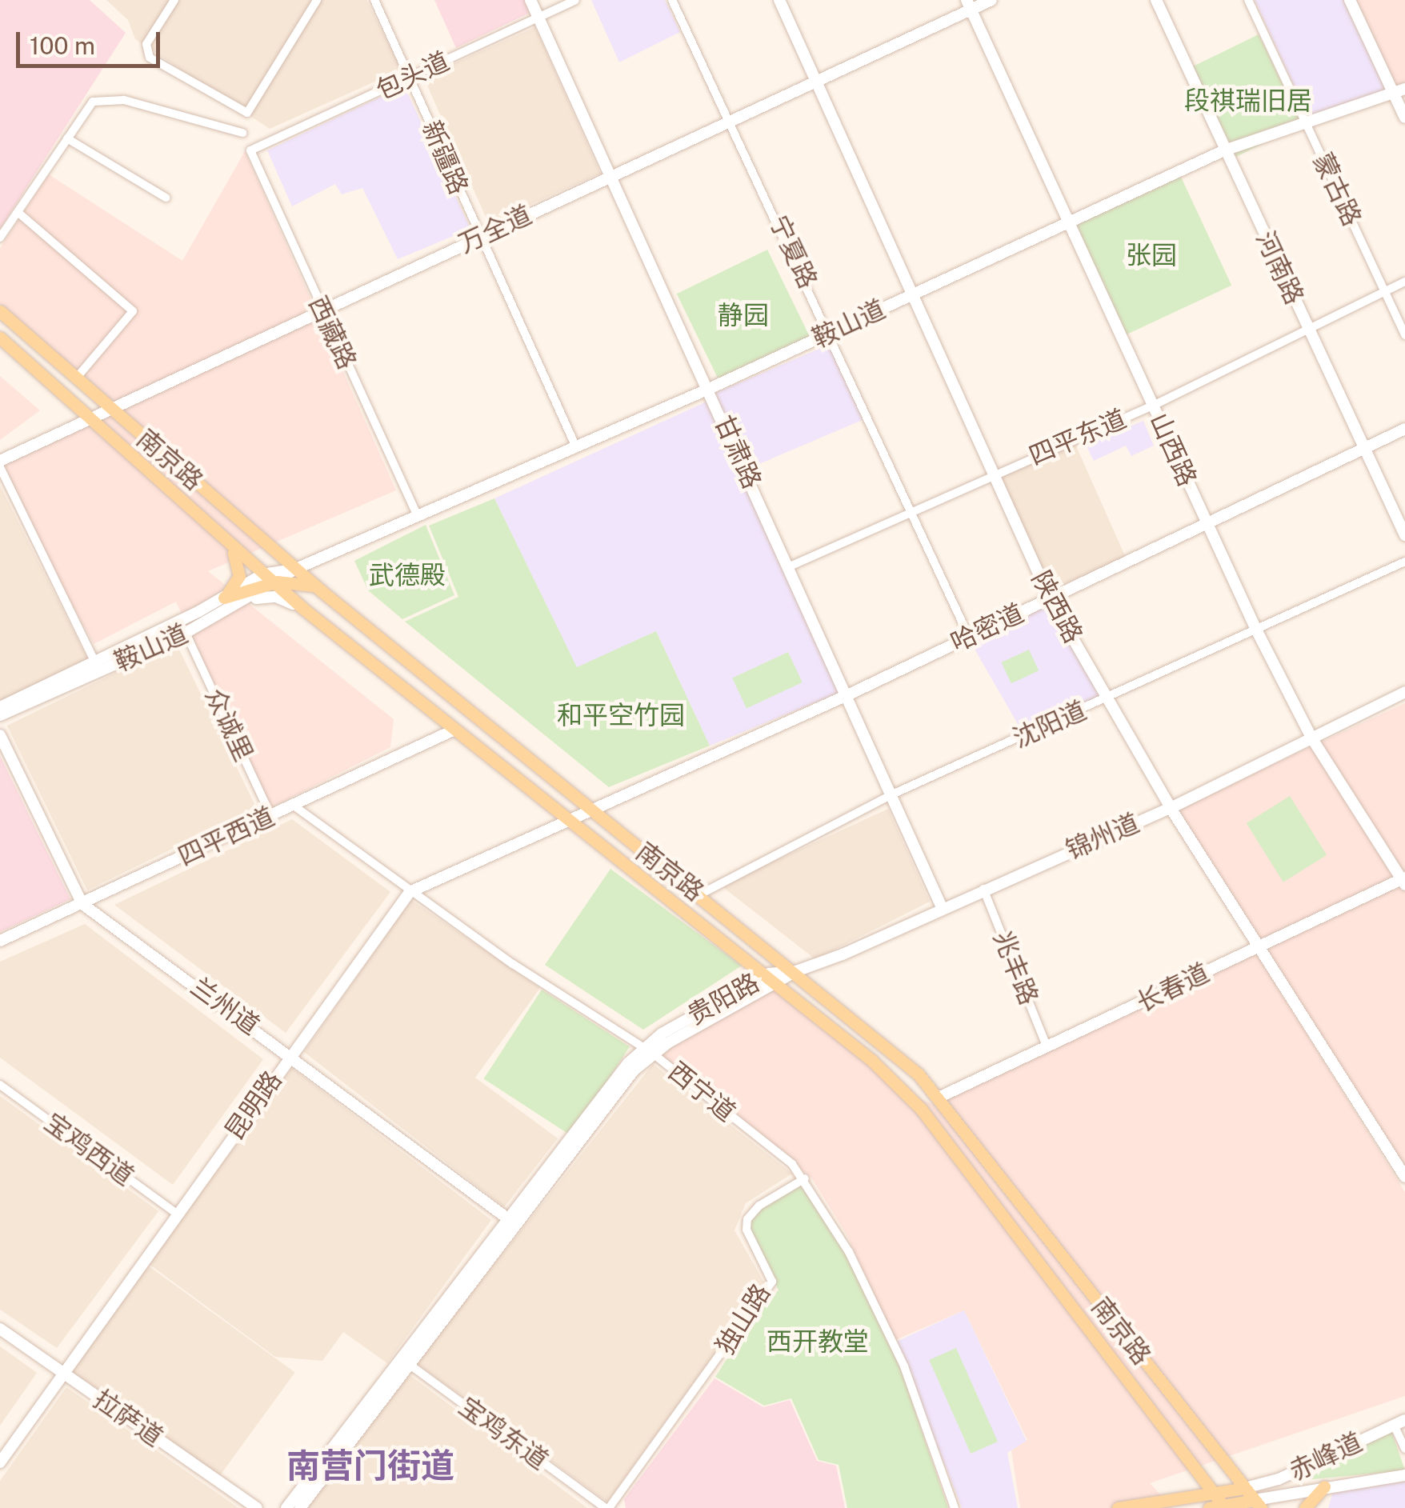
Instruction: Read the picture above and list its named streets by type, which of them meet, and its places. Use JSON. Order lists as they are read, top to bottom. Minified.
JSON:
{"streets":{"main road":["南京路"],"street":["包头道","新疆路","蒙古路","万全道","宁夏路","河南路","鞍山道","西藏路","四平东道","山西路","甘肃路","陕西路","哈密道","众诚里","沈阳道","四平西道","锦州道","兆丰路","长春道","贵阳路","兰州道","西宁道","昆明路","宝鸡西道","独山路","拉萨道","宝鸡东道","赤峰道"]},"crossings":[["包头道","新疆路"],["包头道","西藏路"],["包头道","甘肃路"],["新疆路","万全道"],["新疆路","鞍山道"],["蒙古路","鞍山道"],["蒙古路","四平东道"],["万全道","宁夏路"],["万全道","西藏路"],["万全道","山西路"],["万全道","甘肃路"],["万全道","南京路"],["万全道","陕西路"],["宁夏路","鞍山道"],["宁夏路","四平东道"],["宁夏路","哈密道"],["河南路","鞍山道"],["河南路","四平东道"],["河南路","哈密道"],["鞍山道","西藏路"],["鞍山道","山西路"],["鞍山道","甘肃路"],["鞍山道","南京路"],["鞍山道","陕西路"],["鞍山道","众诚里"],["四平东道","山西路"],["四平东道","甘肃路"],["四平东道","陕西路"],["山西路","哈密道"],["山西路","沈阳道"],["山西路","锦州道"],["山西路","长春道"],["甘肃路","哈密道"],["甘肃路","沈阳道"],["甘肃路","锦州道"],["南京路","哈密道"],["南京路","沈阳道"],["南京路","四平西道"],["南京路","锦州道"],["南京路","长春道"],["南京路","贵阳路"],["南京路","昆明路"],["南京路","赤峰道"],["陕西路","哈密道"],["陕西路","沈阳道"],["陕西路","锦州道"],["陕西路","长春道"],["哈密道","昆明路"],["众诚里","四平西道"],["四平西道","兰州道"],["四平西道","西宁道"],["锦州道","兆丰路"],["锦州道","贵阳路"],["兆丰路","长春道"],["贵阳路","兰州道"],["贵阳路","西宁道"],["贵阳路","宝鸡东道"],["兰州道","昆明路"],["西宁道","昆明路"],["西宁道","独山路"],["昆明路","宝鸡西道"],["昆明路","拉萨道"],["独山路","宝鸡东道"]],"districts":["南营门街道"],"parks":["段祺瑞旧居","张园","静园","武德殿","和平空竹园","西开教堂"],"scale_bar":"100 m"}
